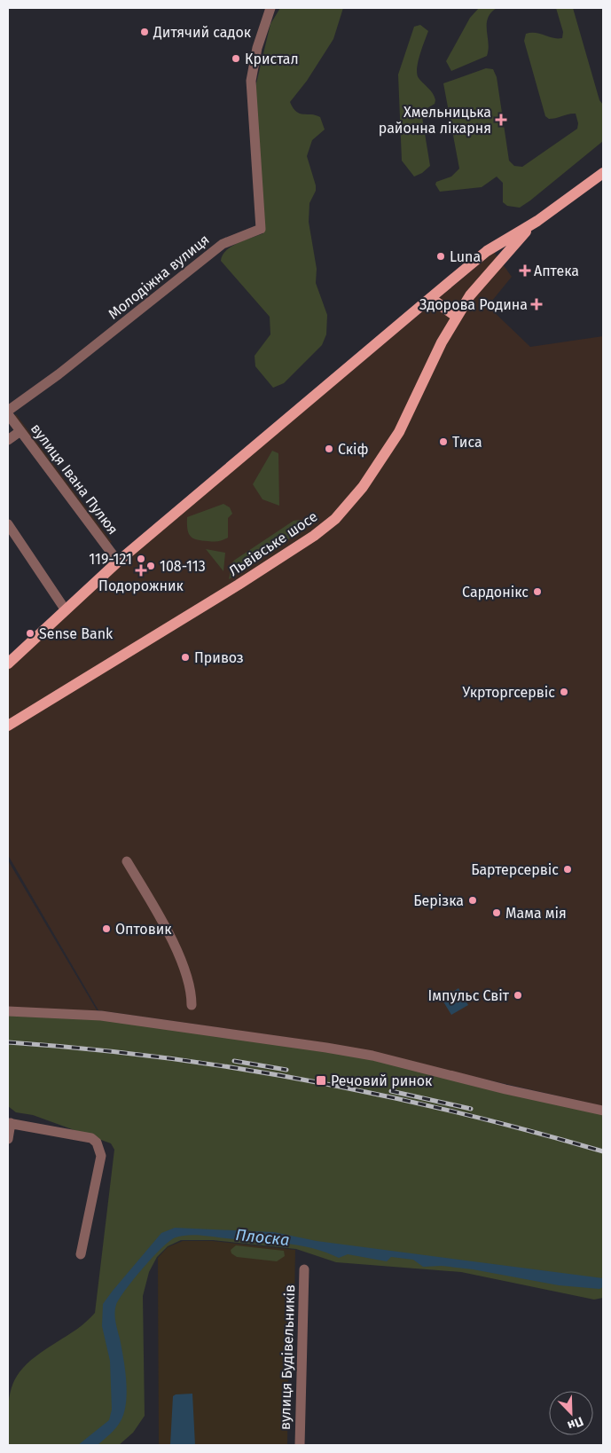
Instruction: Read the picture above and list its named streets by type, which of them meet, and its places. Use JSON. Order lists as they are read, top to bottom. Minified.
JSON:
{"streets":{"main road":["Львівське шосе"],"street":["Молодіжна вулиця","вулиця Івана Пулюя","вулиця Будівельників"]},"crossings":[["Молодіжна вулиця","вулиця Івана Пулюя"],["вулиця Івана Пулюя","Львівське шосе"]],"water":["Плоска"],"places":{"other":["Дитячий садок","Кристал","Luna","Тиса","Скіф","119-121","108-113","Сардонікс","Sense Bank","Привоз","Укрторгсервіс","Бартерсервіс","Берізка","Мама мія","Оптовик","Імпульс Світ"],"health":["Хмельницька районна лікарня","Аптека","Здорова Родина","Подорожник"],"transit":["Речовий ринок"]},"north":"bottom right"}
